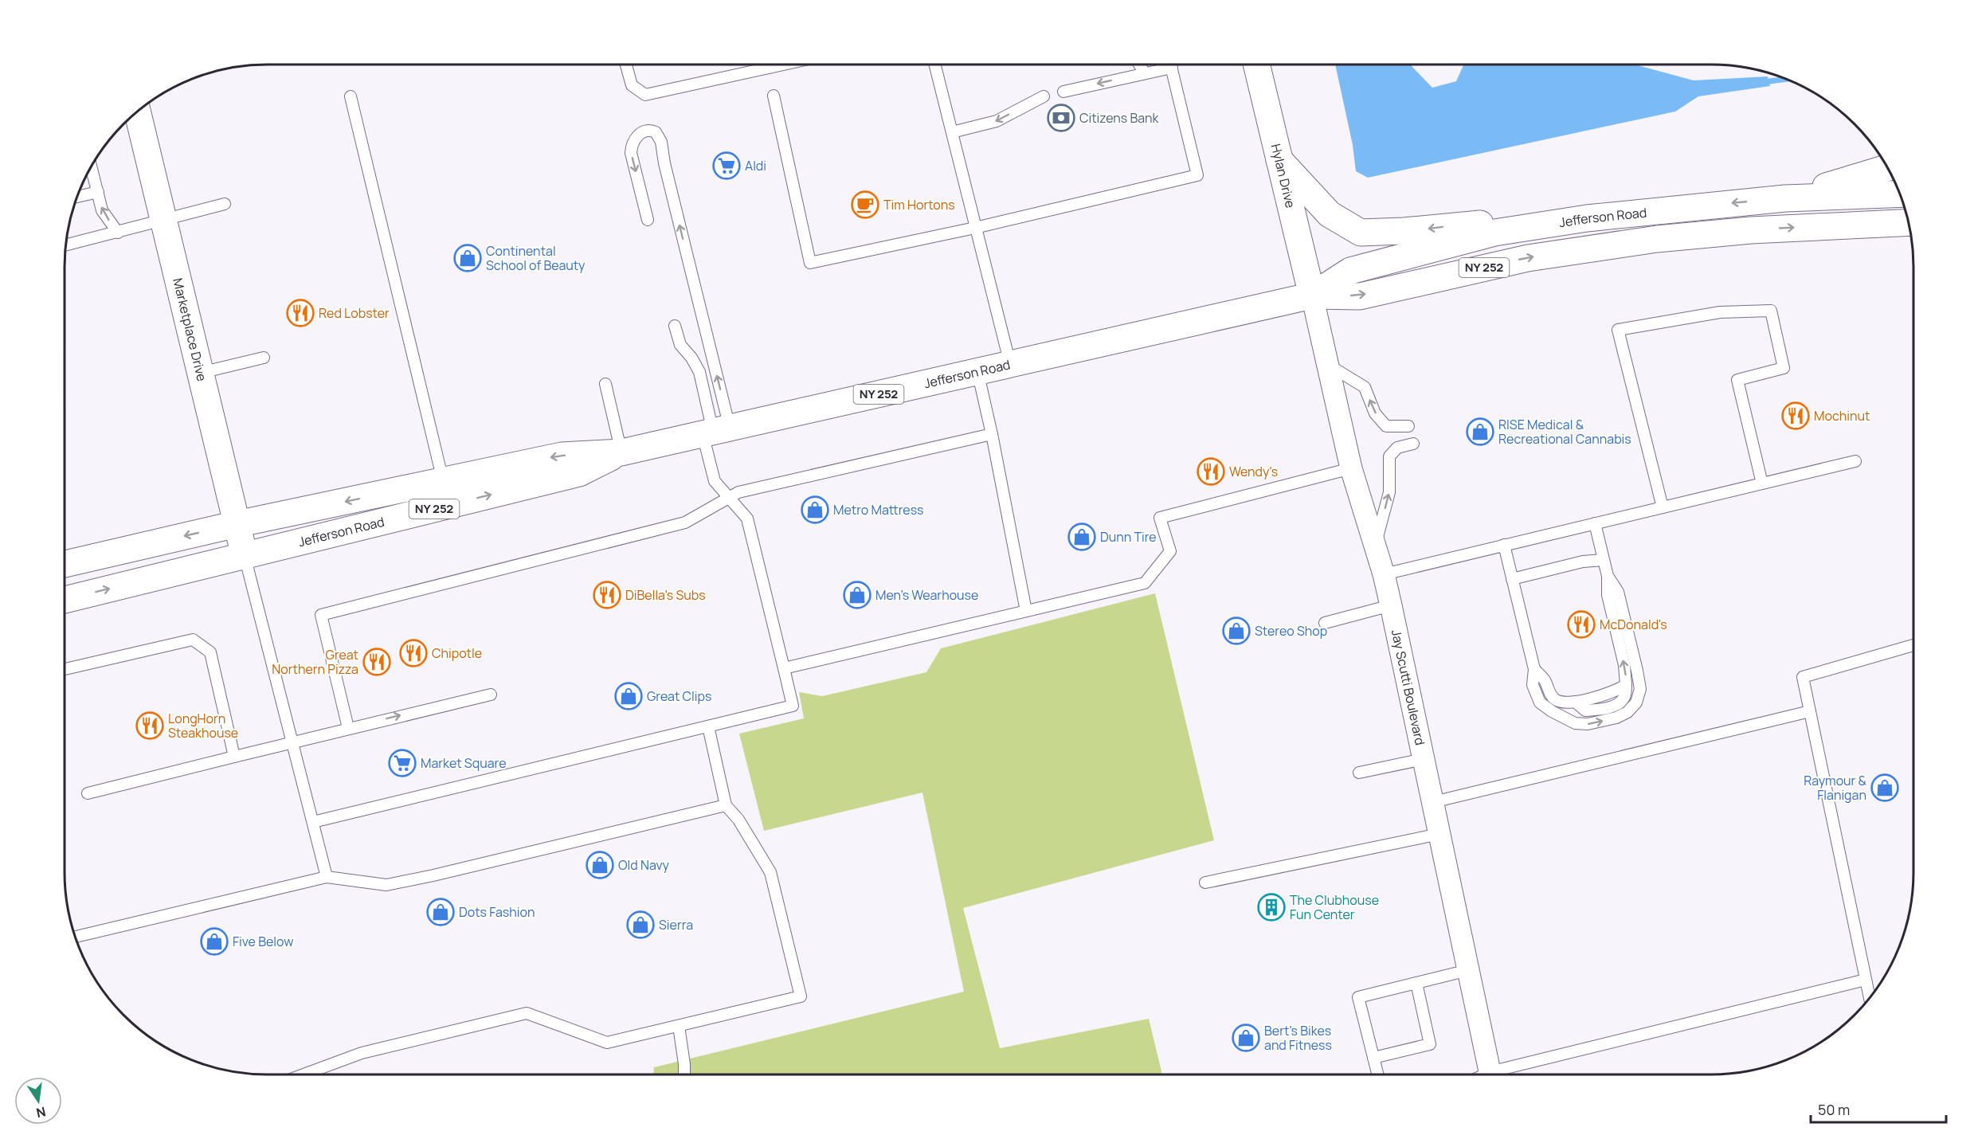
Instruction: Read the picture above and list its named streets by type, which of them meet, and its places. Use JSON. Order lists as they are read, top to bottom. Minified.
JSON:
{"streets":{"main road":["Hylan Drive","Jefferson Road","NY 252","Marketplace Drive"],"street":["Jay Scutti Boulevard"]},"crossings":[["Hylan Drive","Jefferson Road"],["Hylan Drive","Jay Scutti Boulevard"],["Jefferson Road","Marketplace Drive"],["Jefferson Road","Jay Scutti Boulevard"]],"places":{"bank":["Citizens Bank"],"supermarket":["Aldi","Market Square"],"cafe":["Tim Hortons"],"shop":["Continental School of Beauty","RISE Medical & Recreational Cannabis","Metro Mattress","Dunn Tire","Men's Wearhouse","Stereo Shop","Great Clips","Raymour & Flanigan","Old Navy","Dots Fashion","Sierra","Five Below","Bert's Bikes and Fitness"],"restaurant":["Red Lobster","Mochinut","Wendy's","DiBella's Subs","McDonald's","Chipotle","Great Northern Pizza","LongHorn Steakhouse"],"building":["The Clubhouse Fun Center"]},"scale_bar":"50 m","north":"bottom"}
